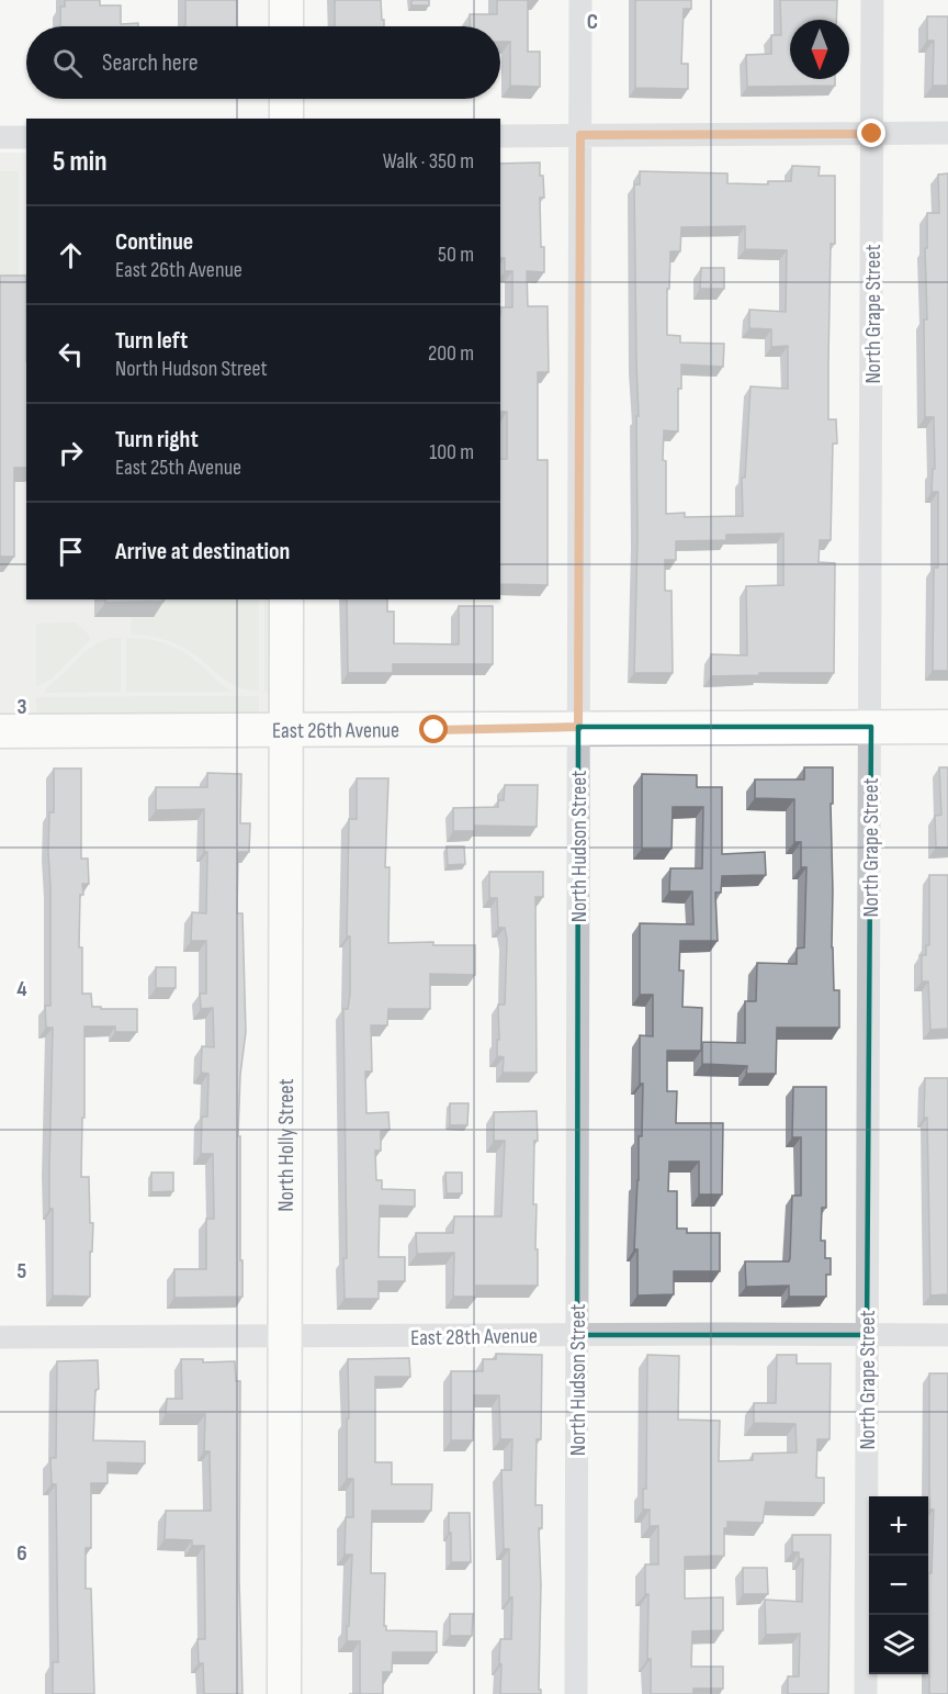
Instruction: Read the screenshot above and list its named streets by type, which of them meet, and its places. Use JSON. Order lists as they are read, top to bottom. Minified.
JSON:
{"streets":{"street":["North Grape Street","East 26th Avenue","North Hudson Street","North Holly Street","East 28th Avenue"]},"crossings":[["North Grape Street","East 26th Avenue"],["North Grape Street","East 28th Avenue"],["East 26th Avenue","North Hudson Street"],["East 26th Avenue","North Holly Street"],["North Hudson Street","East 28th Avenue"],["North Holly Street","East 28th Avenue"]],"north":"bottom","page":{"search":"Search here","heading":["5 min","Walk · 350 m"],"list":[["Continue","East 26th Avenue","50 m"],["Turn left","North Hudson Street","200 m"],["Turn right","East 25th Avenue","100 m"],"Arrive at destination"],"map_buttons":["+","−"]},"grid":{"columns":["C"],"rows":["3","4","5","6"]}}
